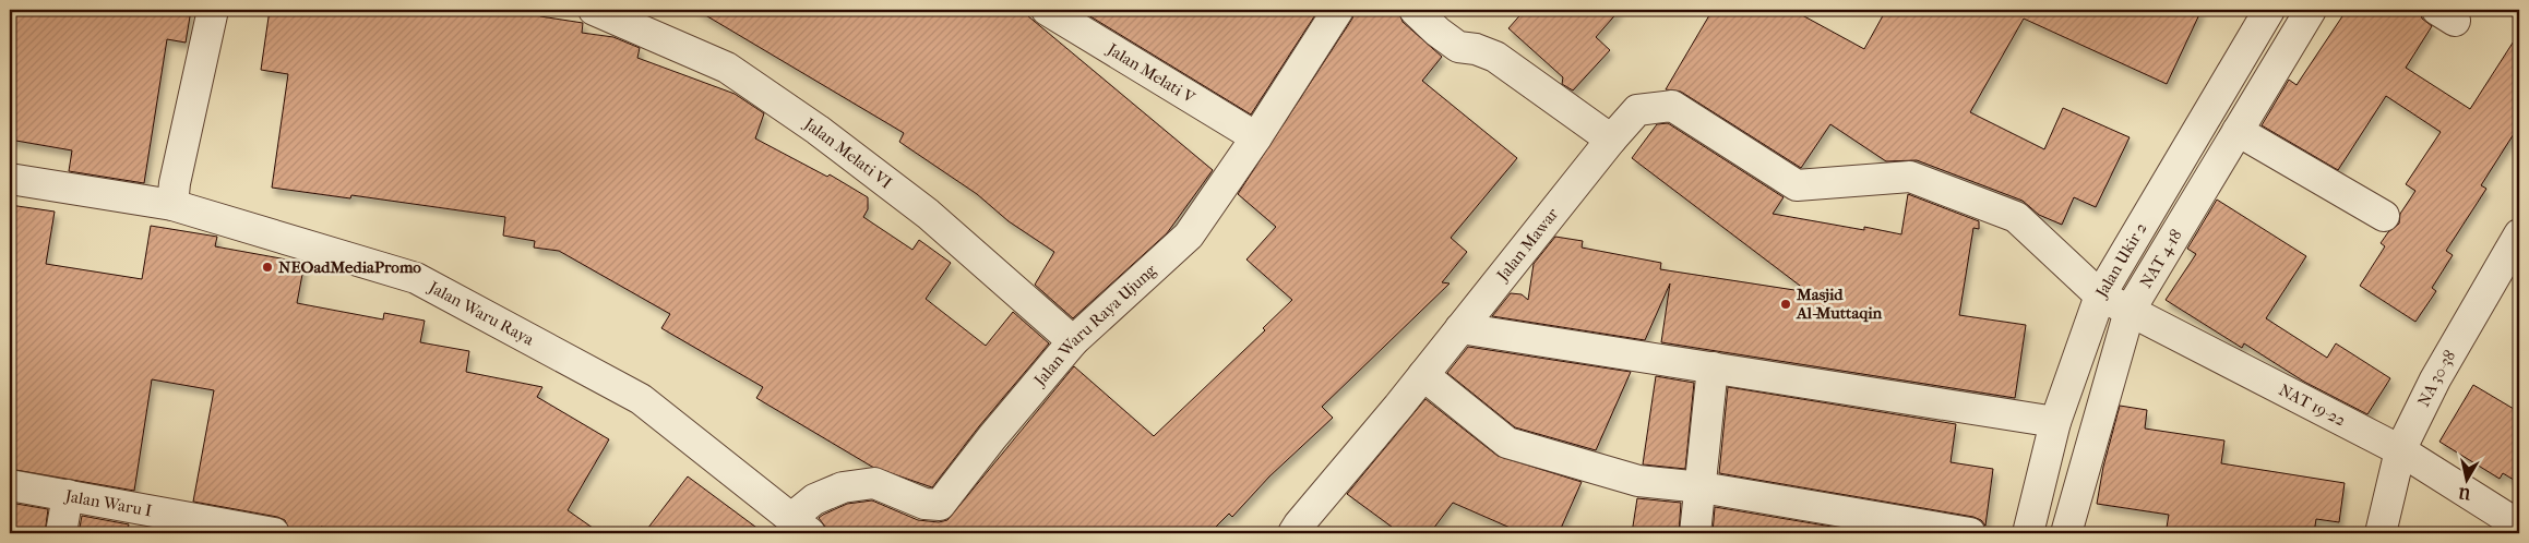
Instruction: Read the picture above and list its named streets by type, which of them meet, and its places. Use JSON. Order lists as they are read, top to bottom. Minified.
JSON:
{"streets":{"street":["Jalan Melati V","Jalan Melati VI","Jalan Mawar","Jalan Ukir 2","NAT 4-18","Jalan Waru Raya","Jalan Waru Raya Ujung","NA 30-38","NAT 19-22","Jalan Waru I"]},"crossings":[["Jalan Melati V","Jalan Waru Raya Ujung"],["Jalan Melati VI","Jalan Waru Raya Ujung"],["Jalan Mawar","Jalan Ukir 2"],["Jalan Mawar","NAT 19-22"],["Jalan Ukir 2","NAT 19-22"],["NAT 4-18","NAT 19-22"],["Jalan Waru Raya","Jalan Waru Raya Ujung"],["NA 30-38","NAT 19-22"]],"places":["NEOadMediaPromo","Masjid Al-Muttaqin"],"north":"bottom"}
